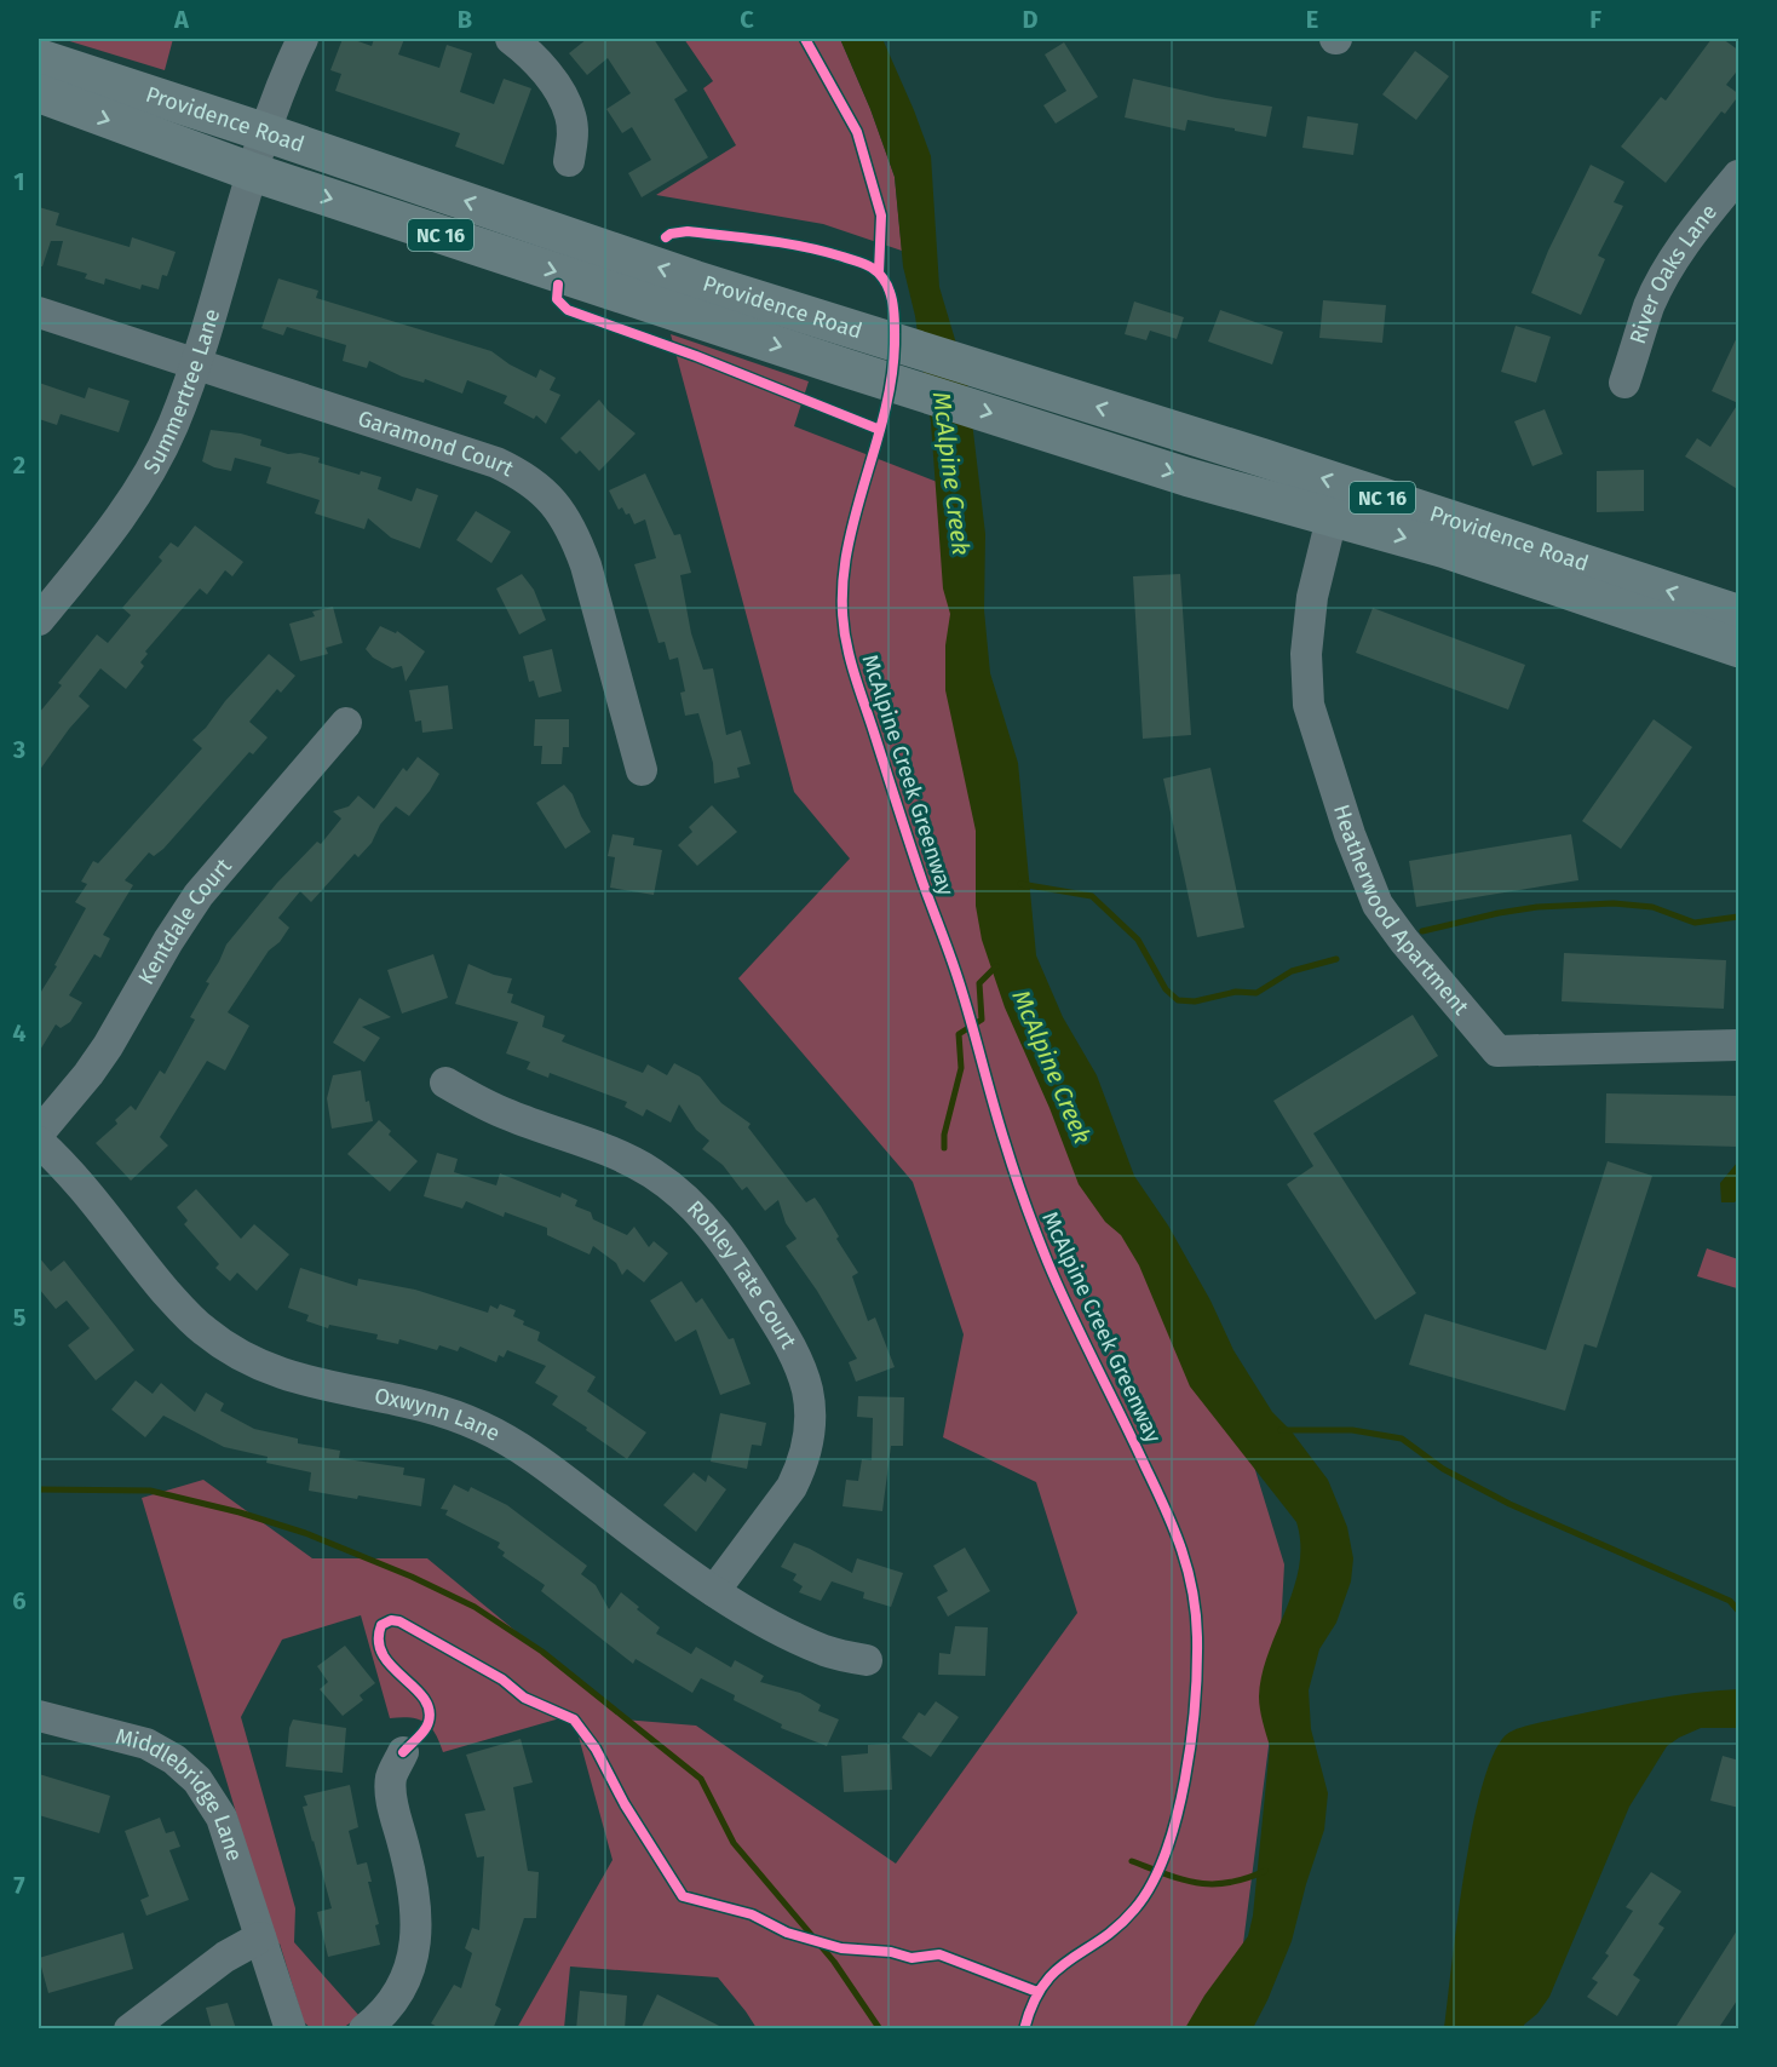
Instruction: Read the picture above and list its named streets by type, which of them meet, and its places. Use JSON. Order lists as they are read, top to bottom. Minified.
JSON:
{"streets":{"main road":["Providence Road","NC 16"],"street":["River Oaks Lane","Summertree Lane","Garamond Court","Heatherwood Apartment","Kentdale Court","Robley Tate Court","Oxwynn Lane","Middlebridge Lane"],"cycle path":["McAlpine Creek Greenway"]},"crossings":[["Providence Road","Summertree Lane"],["Providence Road","Heatherwood Apartment"],["Summertree Lane","Garamond Court"],["Robley Tate Court","Oxwynn Lane"]],"water":["McAlpine Creek"],"grid":{"columns":["A","B","C","D","E","F"],"rows":["1","2","3","4","5","6","7"]}}
